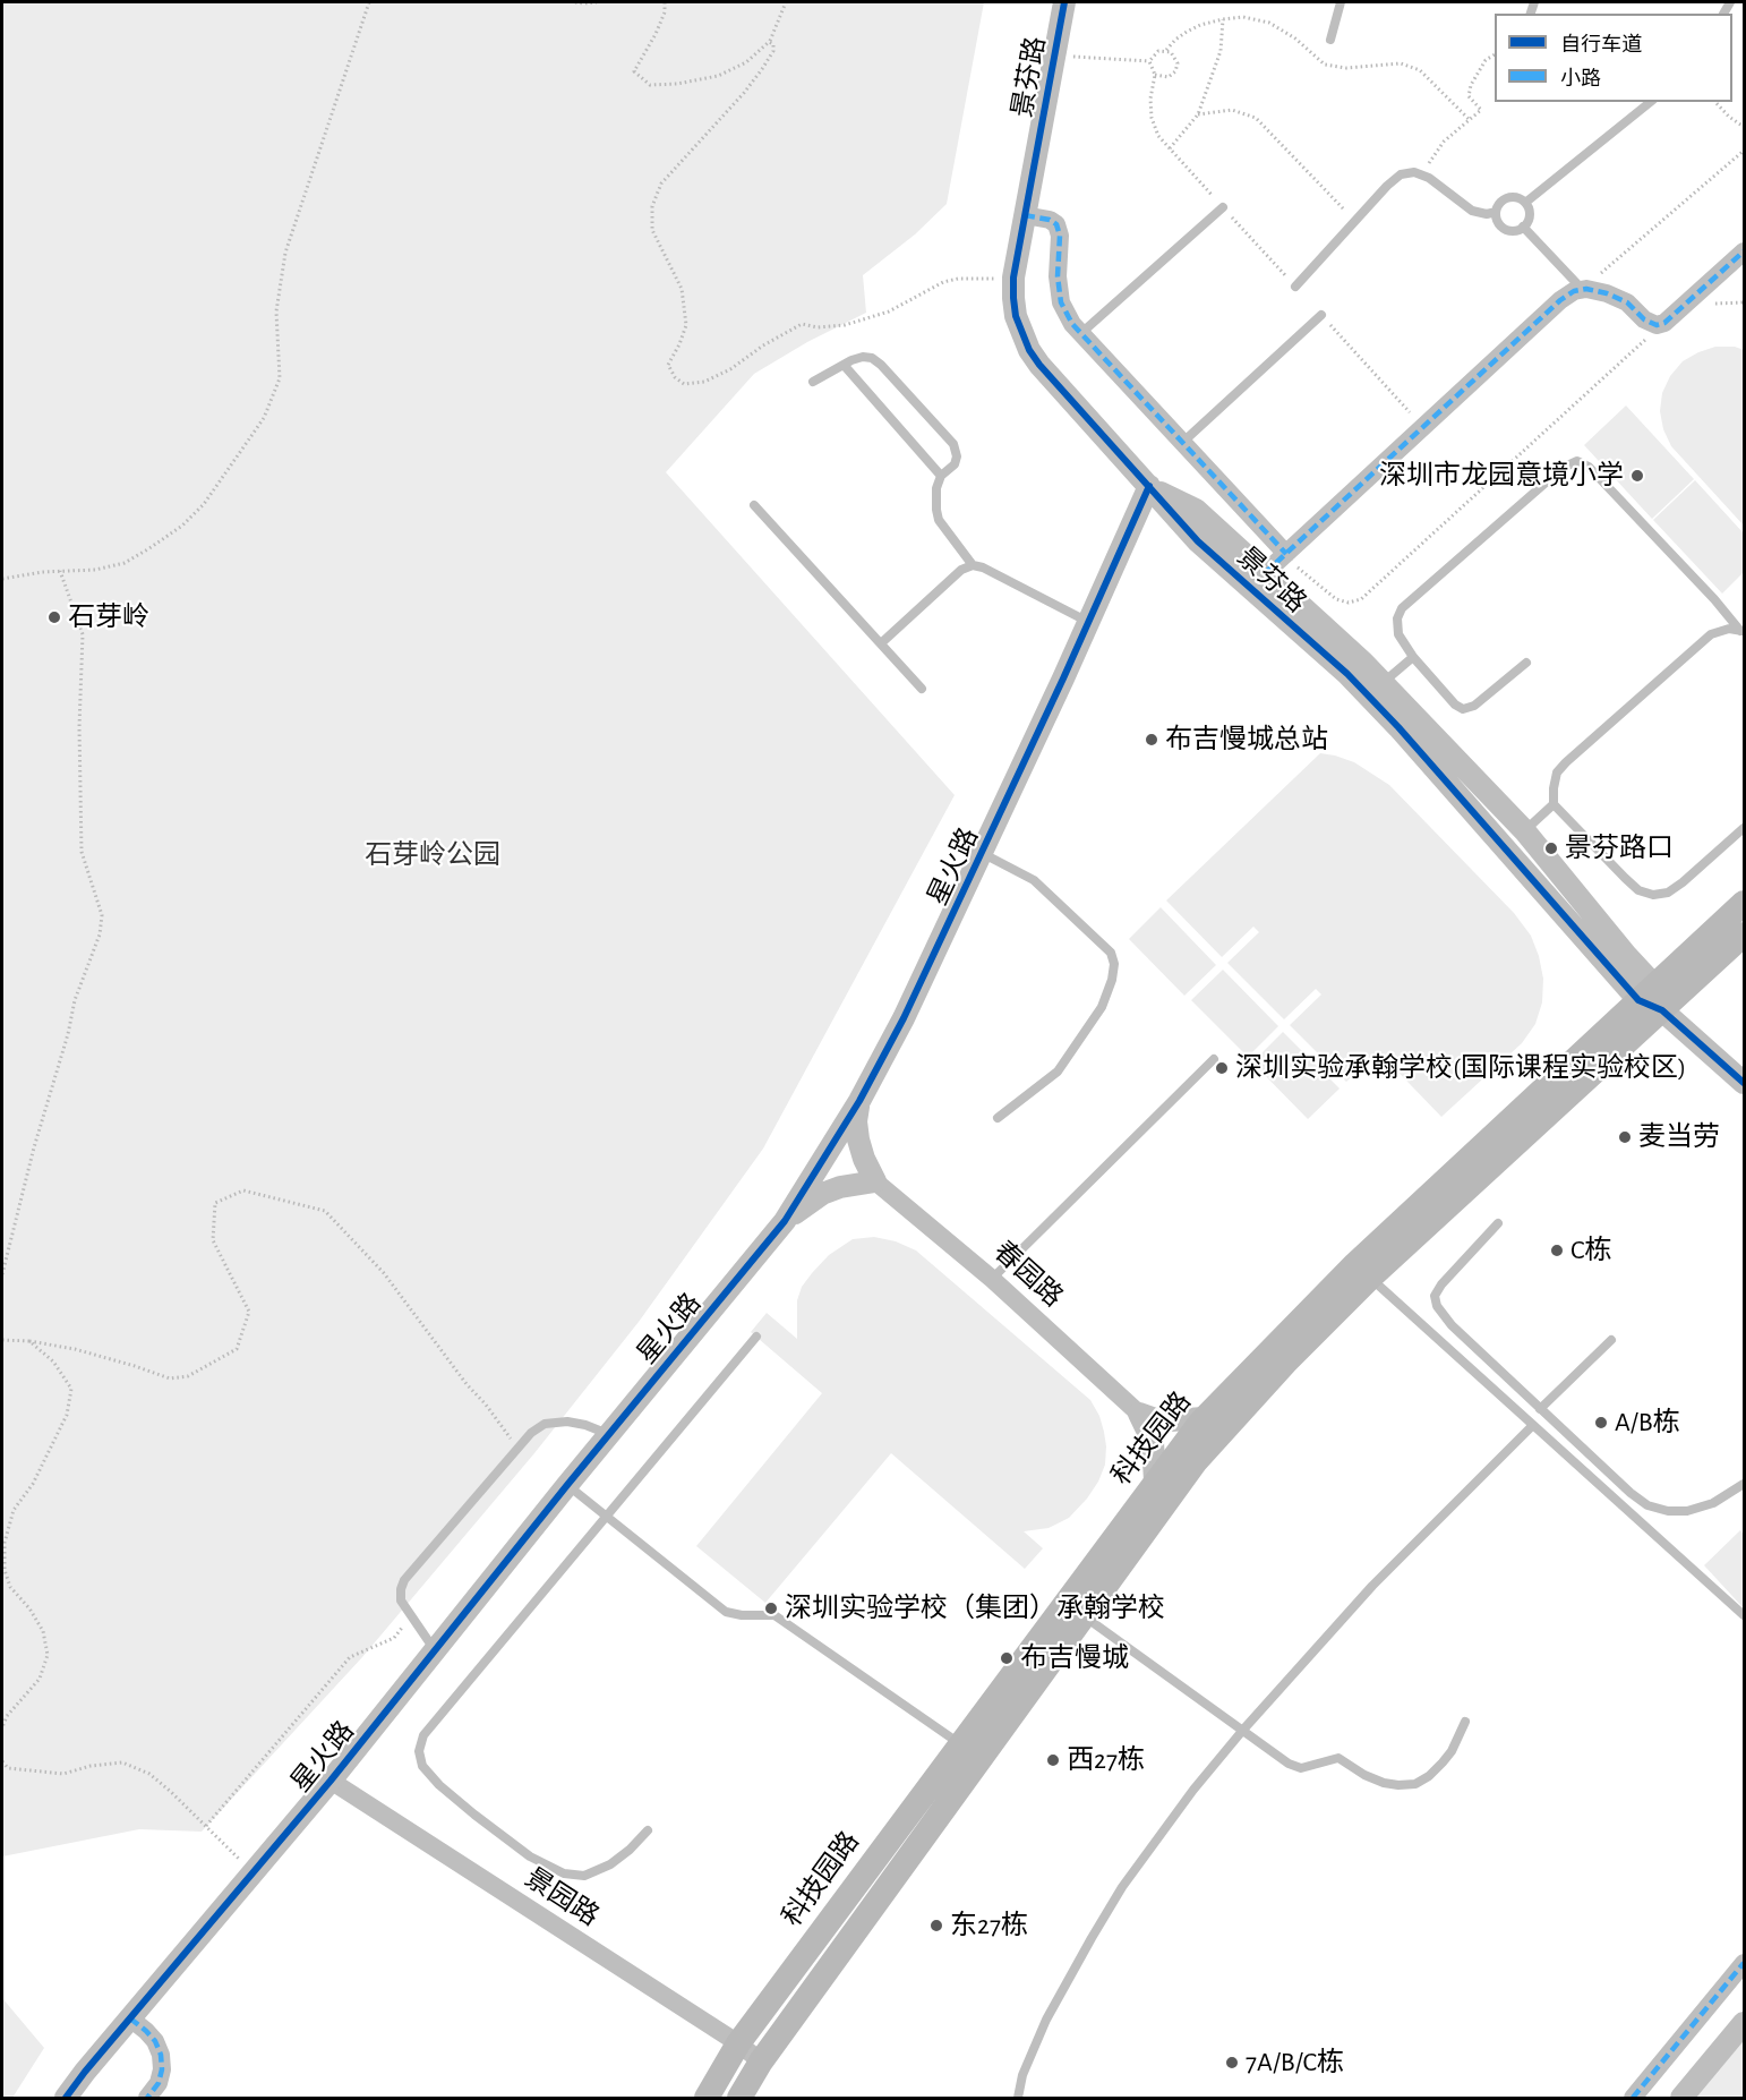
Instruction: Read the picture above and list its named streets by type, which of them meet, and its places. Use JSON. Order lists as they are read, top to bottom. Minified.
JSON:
{"streets":{"main road":["科技园路"],"street":["景芬路","星火路","春园路","景园路"]},"crossings":[["景芬路","星火路"],["景芬路","科技园路"],["星火路","春园路"],["星火路","景园路"],["春园路","科技园路"],["科技园路","景园路"]],"parks":["石芽岭公园"],"places":["深圳市龙园意境小学","石芽岭","布吉慢城总站","景芬路口","深圳实验承翰学校(国际课程实验校区)","麦当劳","C栋","A/B栋","深圳实验学校（集团）承翰学校","布吉慢城","西27栋","东27栋","7A/B/C栋"],"legend":["自行车道","小路"]}
